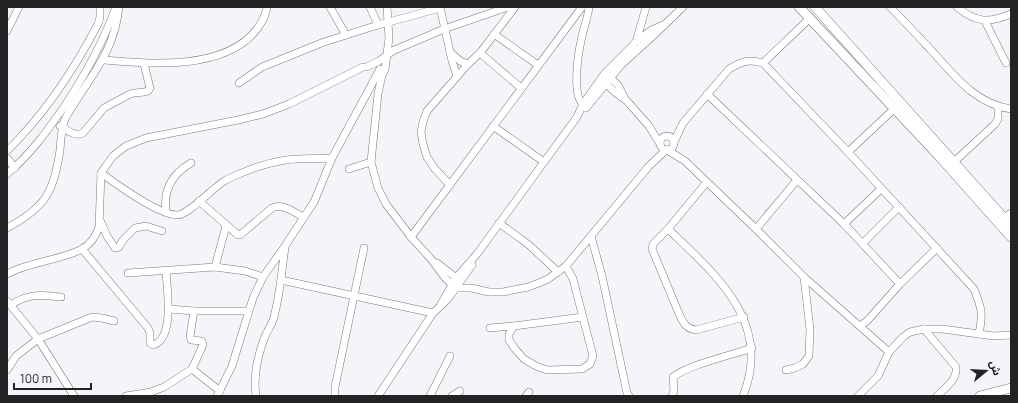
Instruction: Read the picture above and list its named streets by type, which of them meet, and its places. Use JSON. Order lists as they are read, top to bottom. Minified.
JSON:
{"scale_bar":"100 m","north":"right"}
